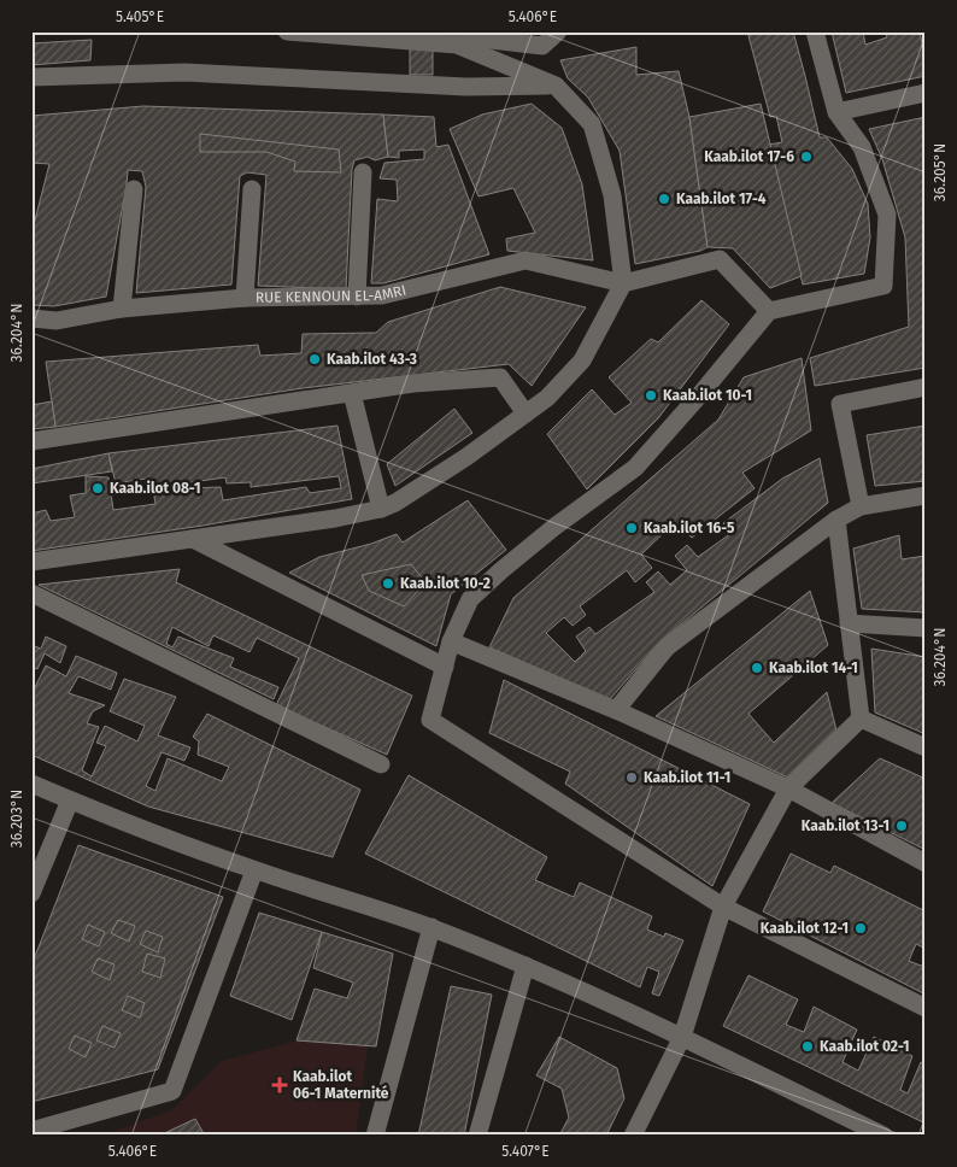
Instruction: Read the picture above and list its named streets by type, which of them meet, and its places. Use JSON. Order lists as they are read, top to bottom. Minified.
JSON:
{"streets":{"street":["RUE KENNOUN EL-AMRI"]},"places":{"other":["Kaab.ilot 17-6","Kaab.ilot 17-4","Kaab.ilot 43-3","Kaab.ilot 10-1","Kaab.ilot 08-1","Kaab.ilot 16-5","Kaab.ilot 10-2","Kaab.ilot 14-1","Kaab.ilot 11-1","Kaab.ilot 13-1","Kaab.ilot 12-1","Kaab.ilot 02-1"],"health":["Kaab.ilot 06-1 Maternité"]},"coordinates":["5.405°E","5.406°E","36.205°N","36.204°N","36.203°N","5.407°E"]}
